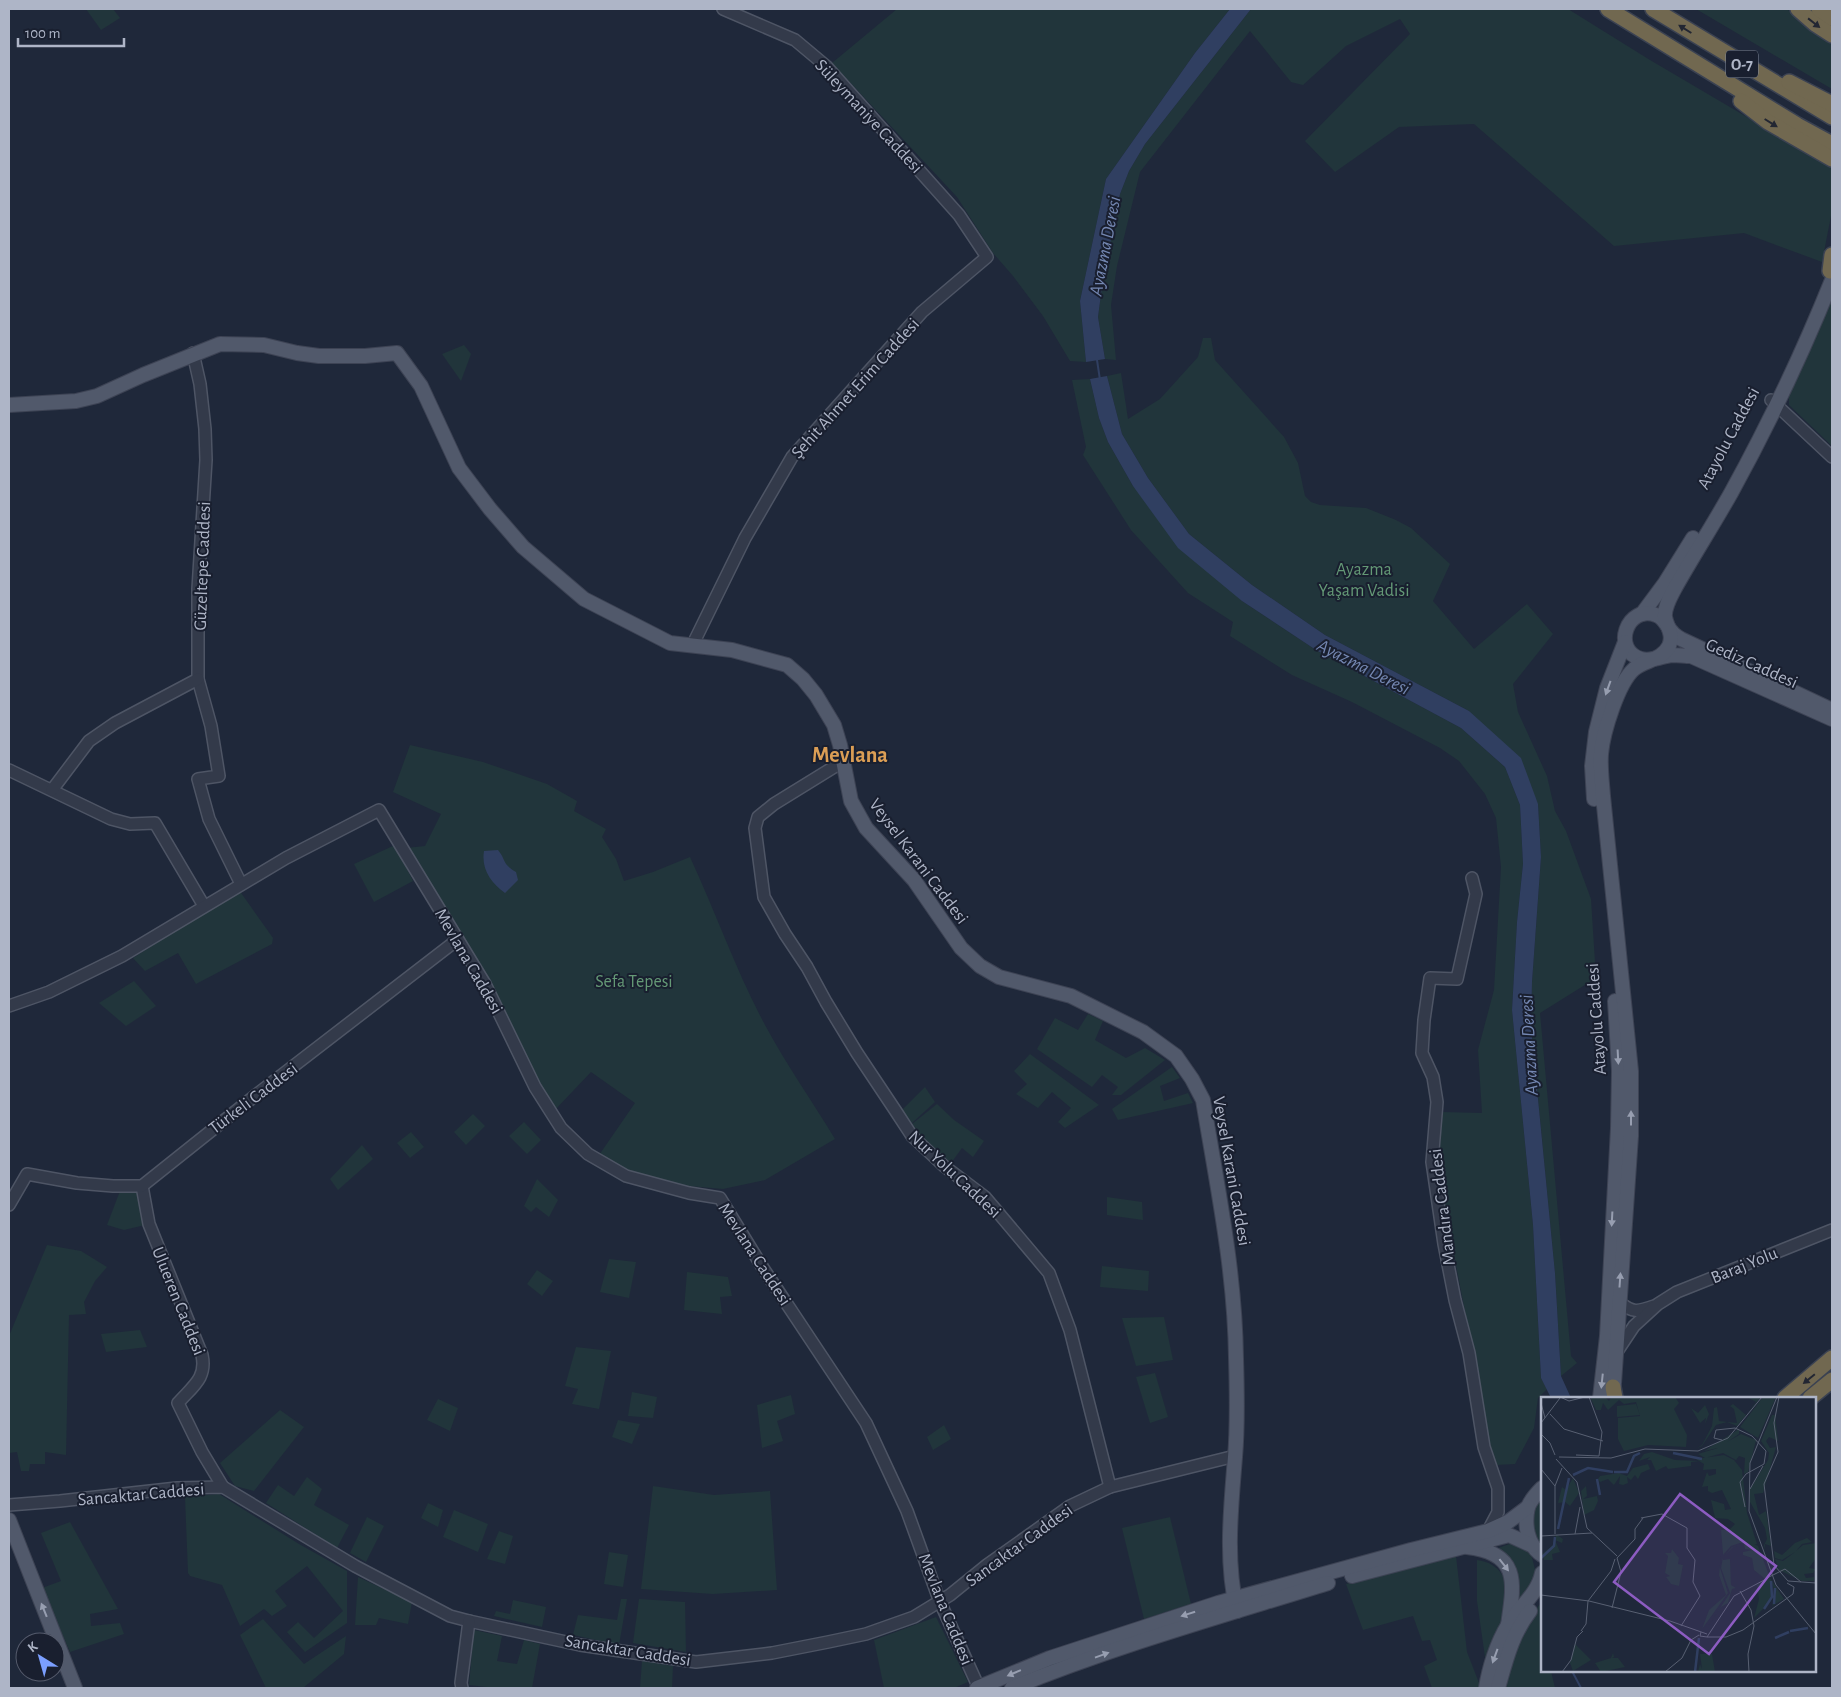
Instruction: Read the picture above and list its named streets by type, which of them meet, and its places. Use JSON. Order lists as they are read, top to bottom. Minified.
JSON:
{"streets":{"highway":["O-7"],"main road":["Atayolu Caddesi","Gediz Caddesi","Veysel Karani Caddesi"],"street":["Süleymaniye Caddesi","Şehit Ahmet Erim Caddesi","Güzeltepe Caddesi","Mevlana Caddesi","Türkeli Caddesi","Nur Yolu Caddesi","Mandıra Caddesi","Baraj Yolu","Ulueren Caddesi","Sancaktar Caddesi"]},"crossings":[["Süleymaniye Caddesi","Şehit Ahmet Erim Caddesi"],["Şehit Ahmet Erim Caddesi","Veysel Karani Caddesi"],["Atayolu Caddesi","Gediz Caddesi"],["Atayolu Caddesi","Baraj Yolu"],["Güzeltepe Caddesi","Veysel Karani Caddesi"],["Güzeltepe Caddesi","Mevlana Caddesi"],["Veysel Karani Caddesi","Nur Yolu Caddesi"],["Veysel Karani Caddesi","Sancaktar Caddesi"],["Mevlana Caddesi","Türkeli Caddesi"],["Mevlana Caddesi","Sancaktar Caddesi"],["Türkeli Caddesi","Ulueren Caddesi"],["Nur Yolu Caddesi","Sancaktar Caddesi"],["Ulueren Caddesi","Sancaktar Caddesi"]],"districts":["Mevlana"],"water":["Ayazma Deresi"],"parks":["Ayazma Yaşam Vadisi","Sefa Tepesi"],"scale_bar":"100 m","north":"top left"}
